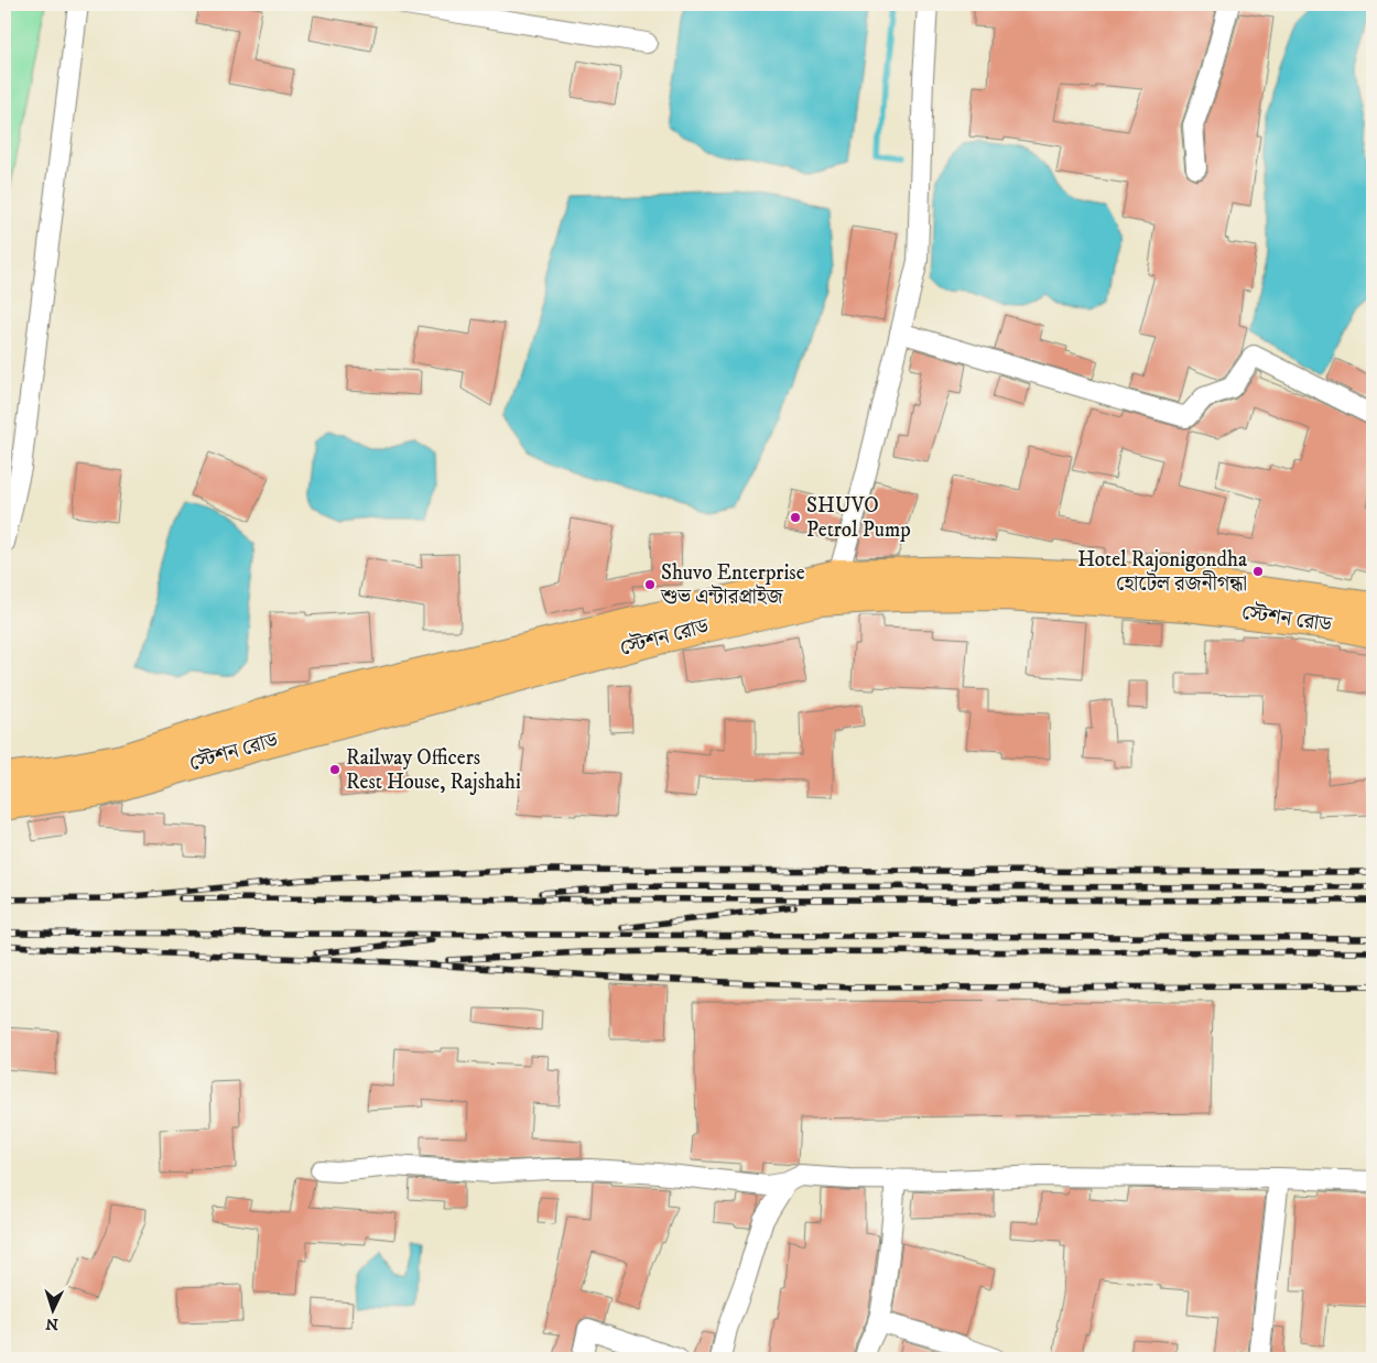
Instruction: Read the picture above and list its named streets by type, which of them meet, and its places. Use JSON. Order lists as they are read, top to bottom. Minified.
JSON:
{"streets":{"main road":["স্টেশন রোড"]},"places":["SHUVO Petrol Pump","Hotel Rajonigondha হোটেল রজনীগন্ধা","Shuvo Enterprise শুভ এন্টারপ্রাইজ","Railway Officers Rest House, Rajshahi"],"north":"bottom"}
